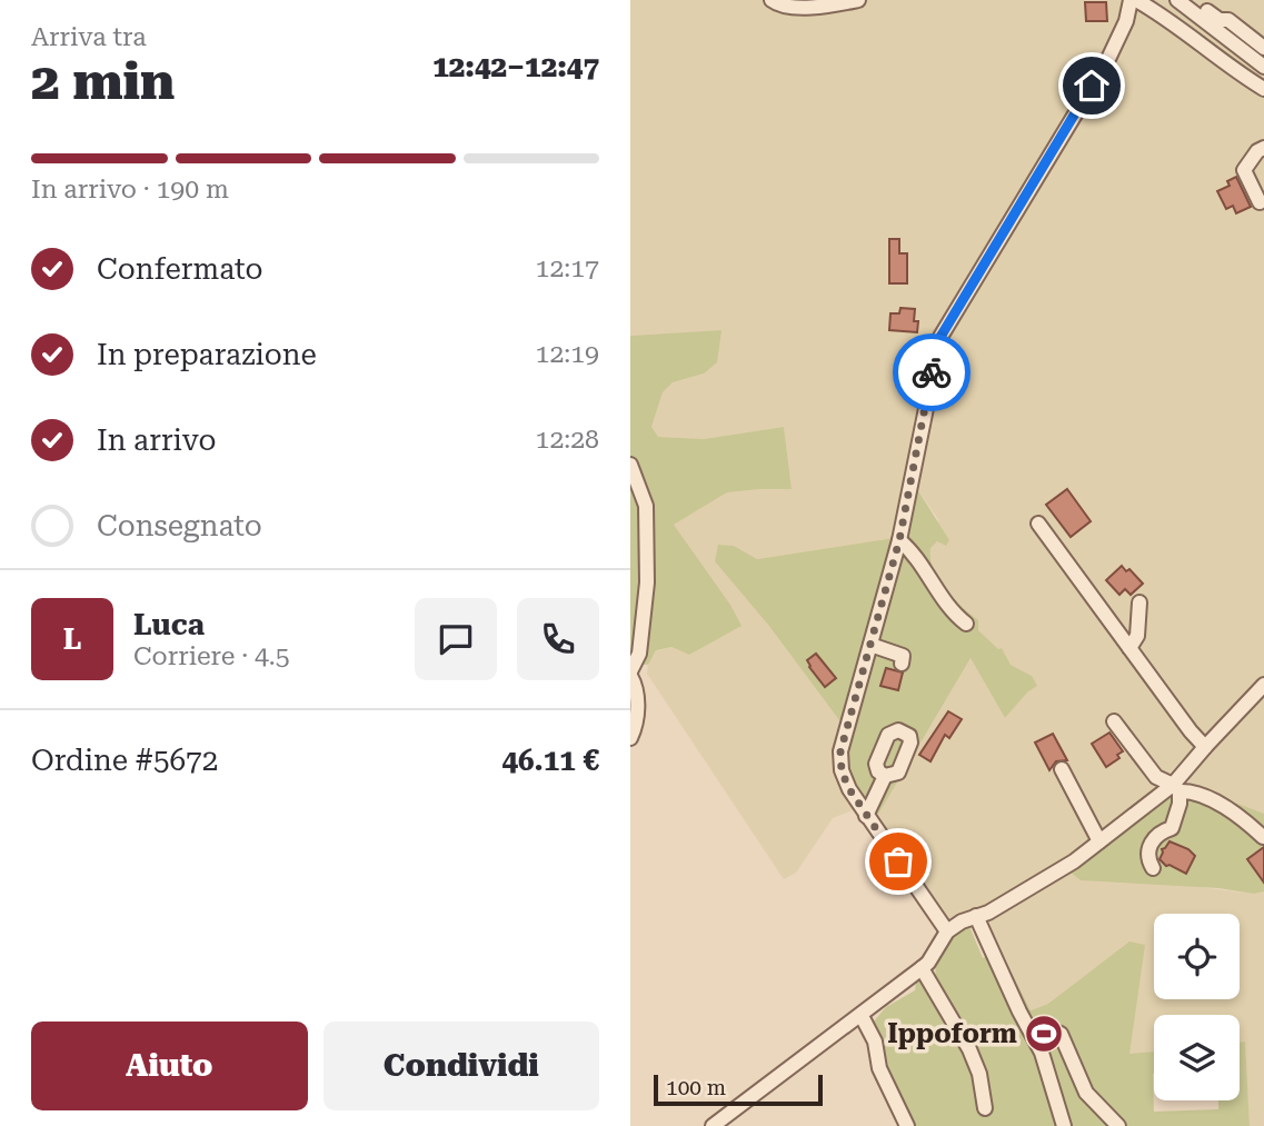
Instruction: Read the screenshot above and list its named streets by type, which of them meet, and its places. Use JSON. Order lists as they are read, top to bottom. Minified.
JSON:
{"places":{"sports":["Ippoform"]},"scale_bar":"100 m","page":{"heading":["2 min","Arriva tra","12:42–12:47"],"panel":["Luca","Corriere · 4.5","Ordine #5672","46.11 €"],"bar":"In arrivo · 190 m","list":[["Confermato","12:17"],["In preparazione","12:19"],["In arrivo","12:28"],"Consegnato"],"round":"L","buttons":["Aiuto","Condividi"],"scale":"100 m"}}
